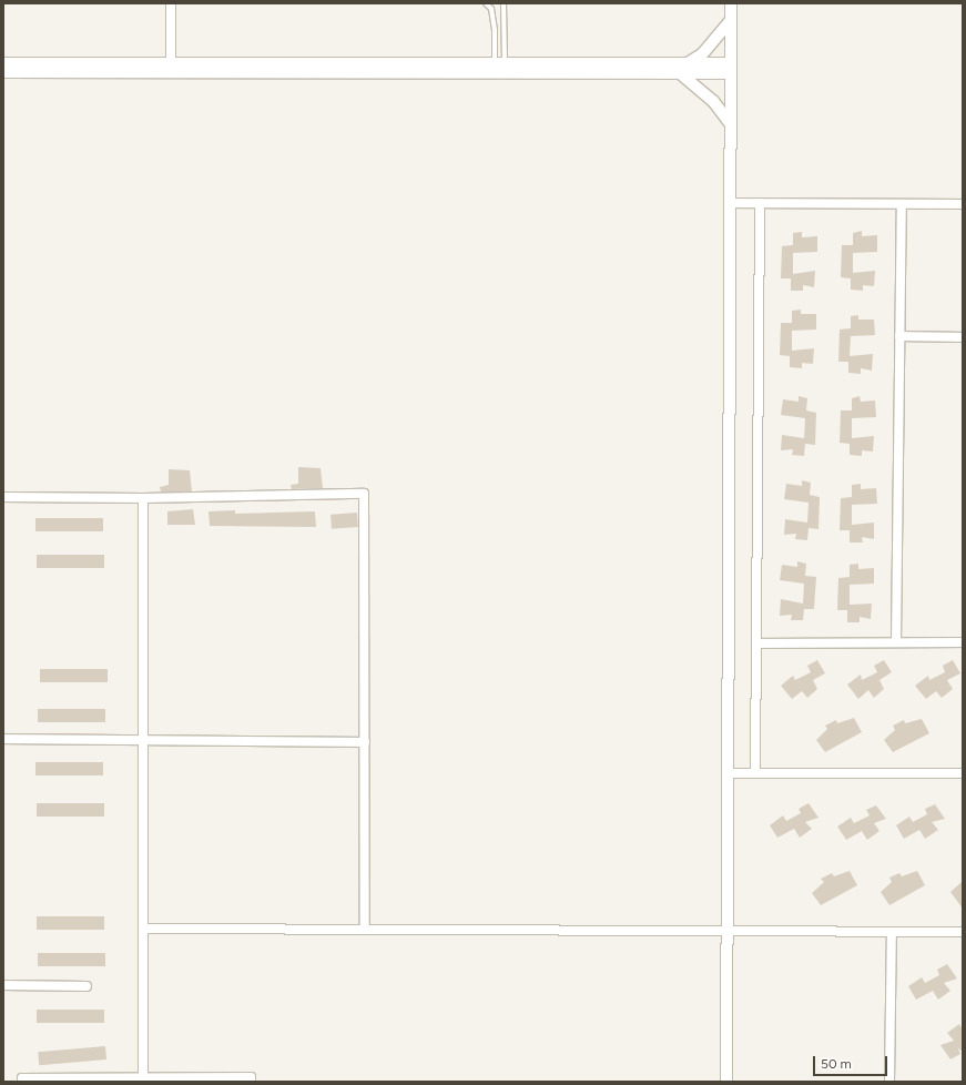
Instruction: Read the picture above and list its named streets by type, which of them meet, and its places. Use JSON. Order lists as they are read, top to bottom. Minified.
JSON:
{"scale_bar":"50 m"}
